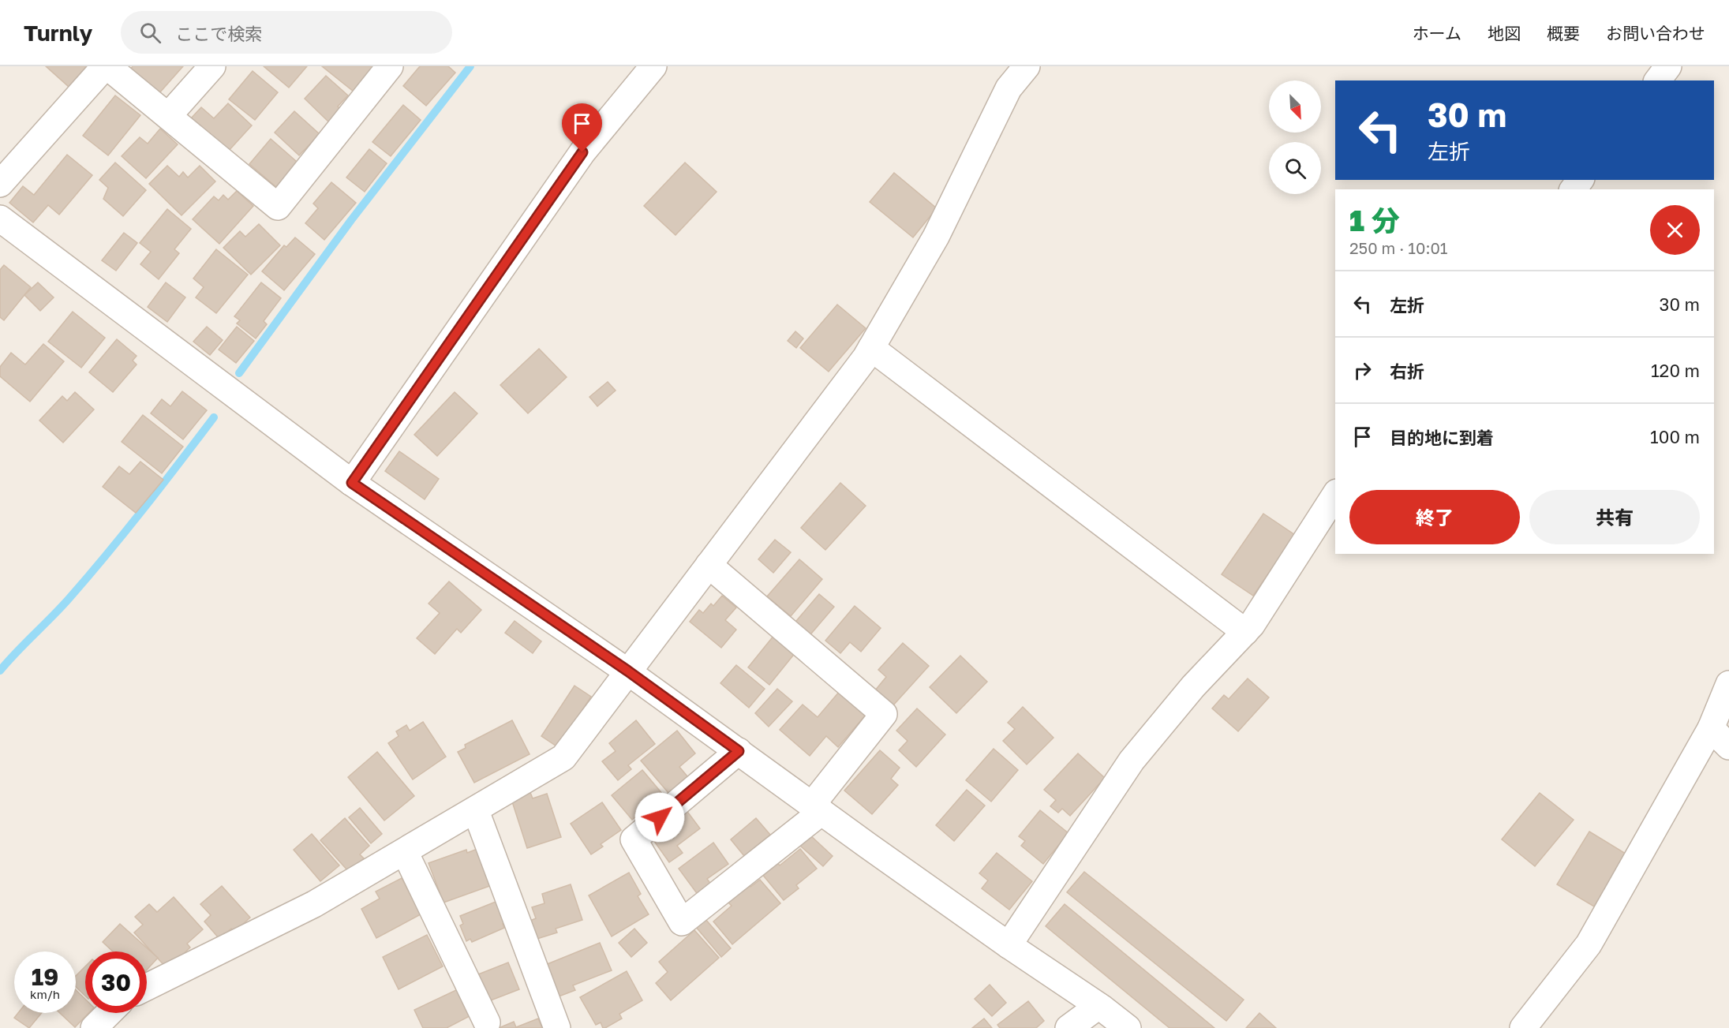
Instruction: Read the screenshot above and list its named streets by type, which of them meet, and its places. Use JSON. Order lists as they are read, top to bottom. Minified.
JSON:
{"north":"bottom right","page":{"header":"Turnly","search":"ここで検索","nav":["ホーム","地図","概要","お問い合わせ"],"turn":["30 m","左折"],"heading":["1 分","250 m · 10:01"],"list":[{"name":"左折","value":"30 m"},{"name":"右折","value":"120 m"},{"name":"目的地に到着","value":"100 m"}],"buttons":["終了","共有"],"speed":"19 km/h","limit":"30"}}
